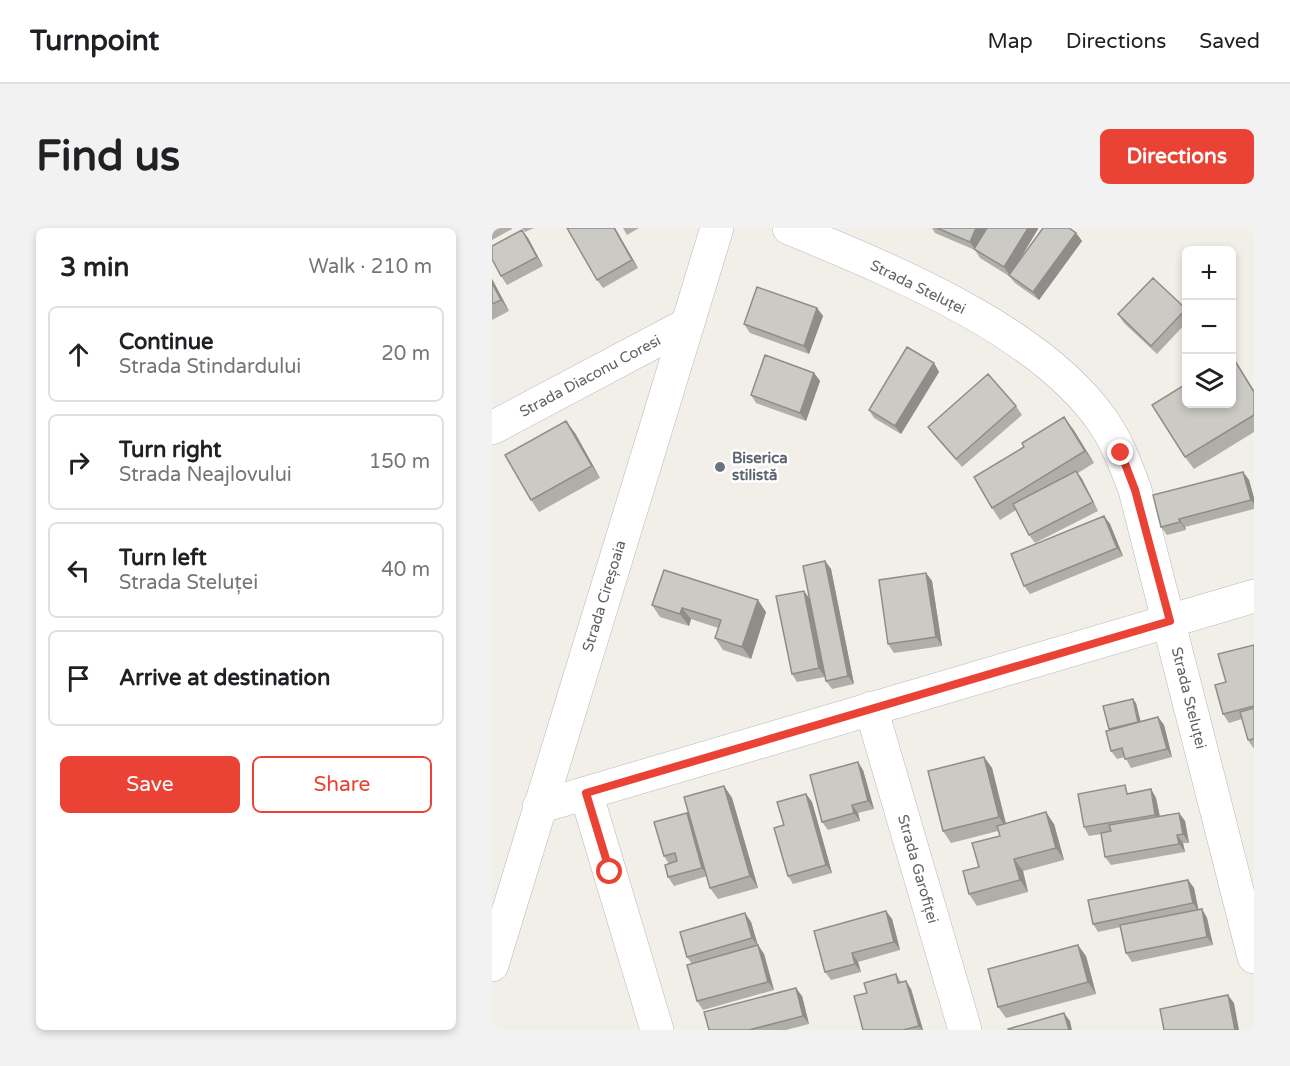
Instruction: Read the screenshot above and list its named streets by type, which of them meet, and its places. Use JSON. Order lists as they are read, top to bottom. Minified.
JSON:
{"streets":{"street":["Strada Steluței","Strada Diaconu Coresi","Strada Cireșoaia","Strada Garofiței"]},"crossings":[["Strada Diaconu Coresi","Strada Cireșoaia"]],"places":["Biserica stilistă"],"page":{"header":"Turnpoint","nav":["Map","Directions","Saved"],"buttons":["Directions",["Save","Share"]],"title":"Find us","heading":["3 min","Walk · 210 m"],"map_buttons":["+","−"],"list":[["Continue","Strada Stindardului","20 m"],["Turn right","Strada Neajlovului","150 m"],["Turn left","Strada Steluței","40 m"],"Arrive at destination"]}}
